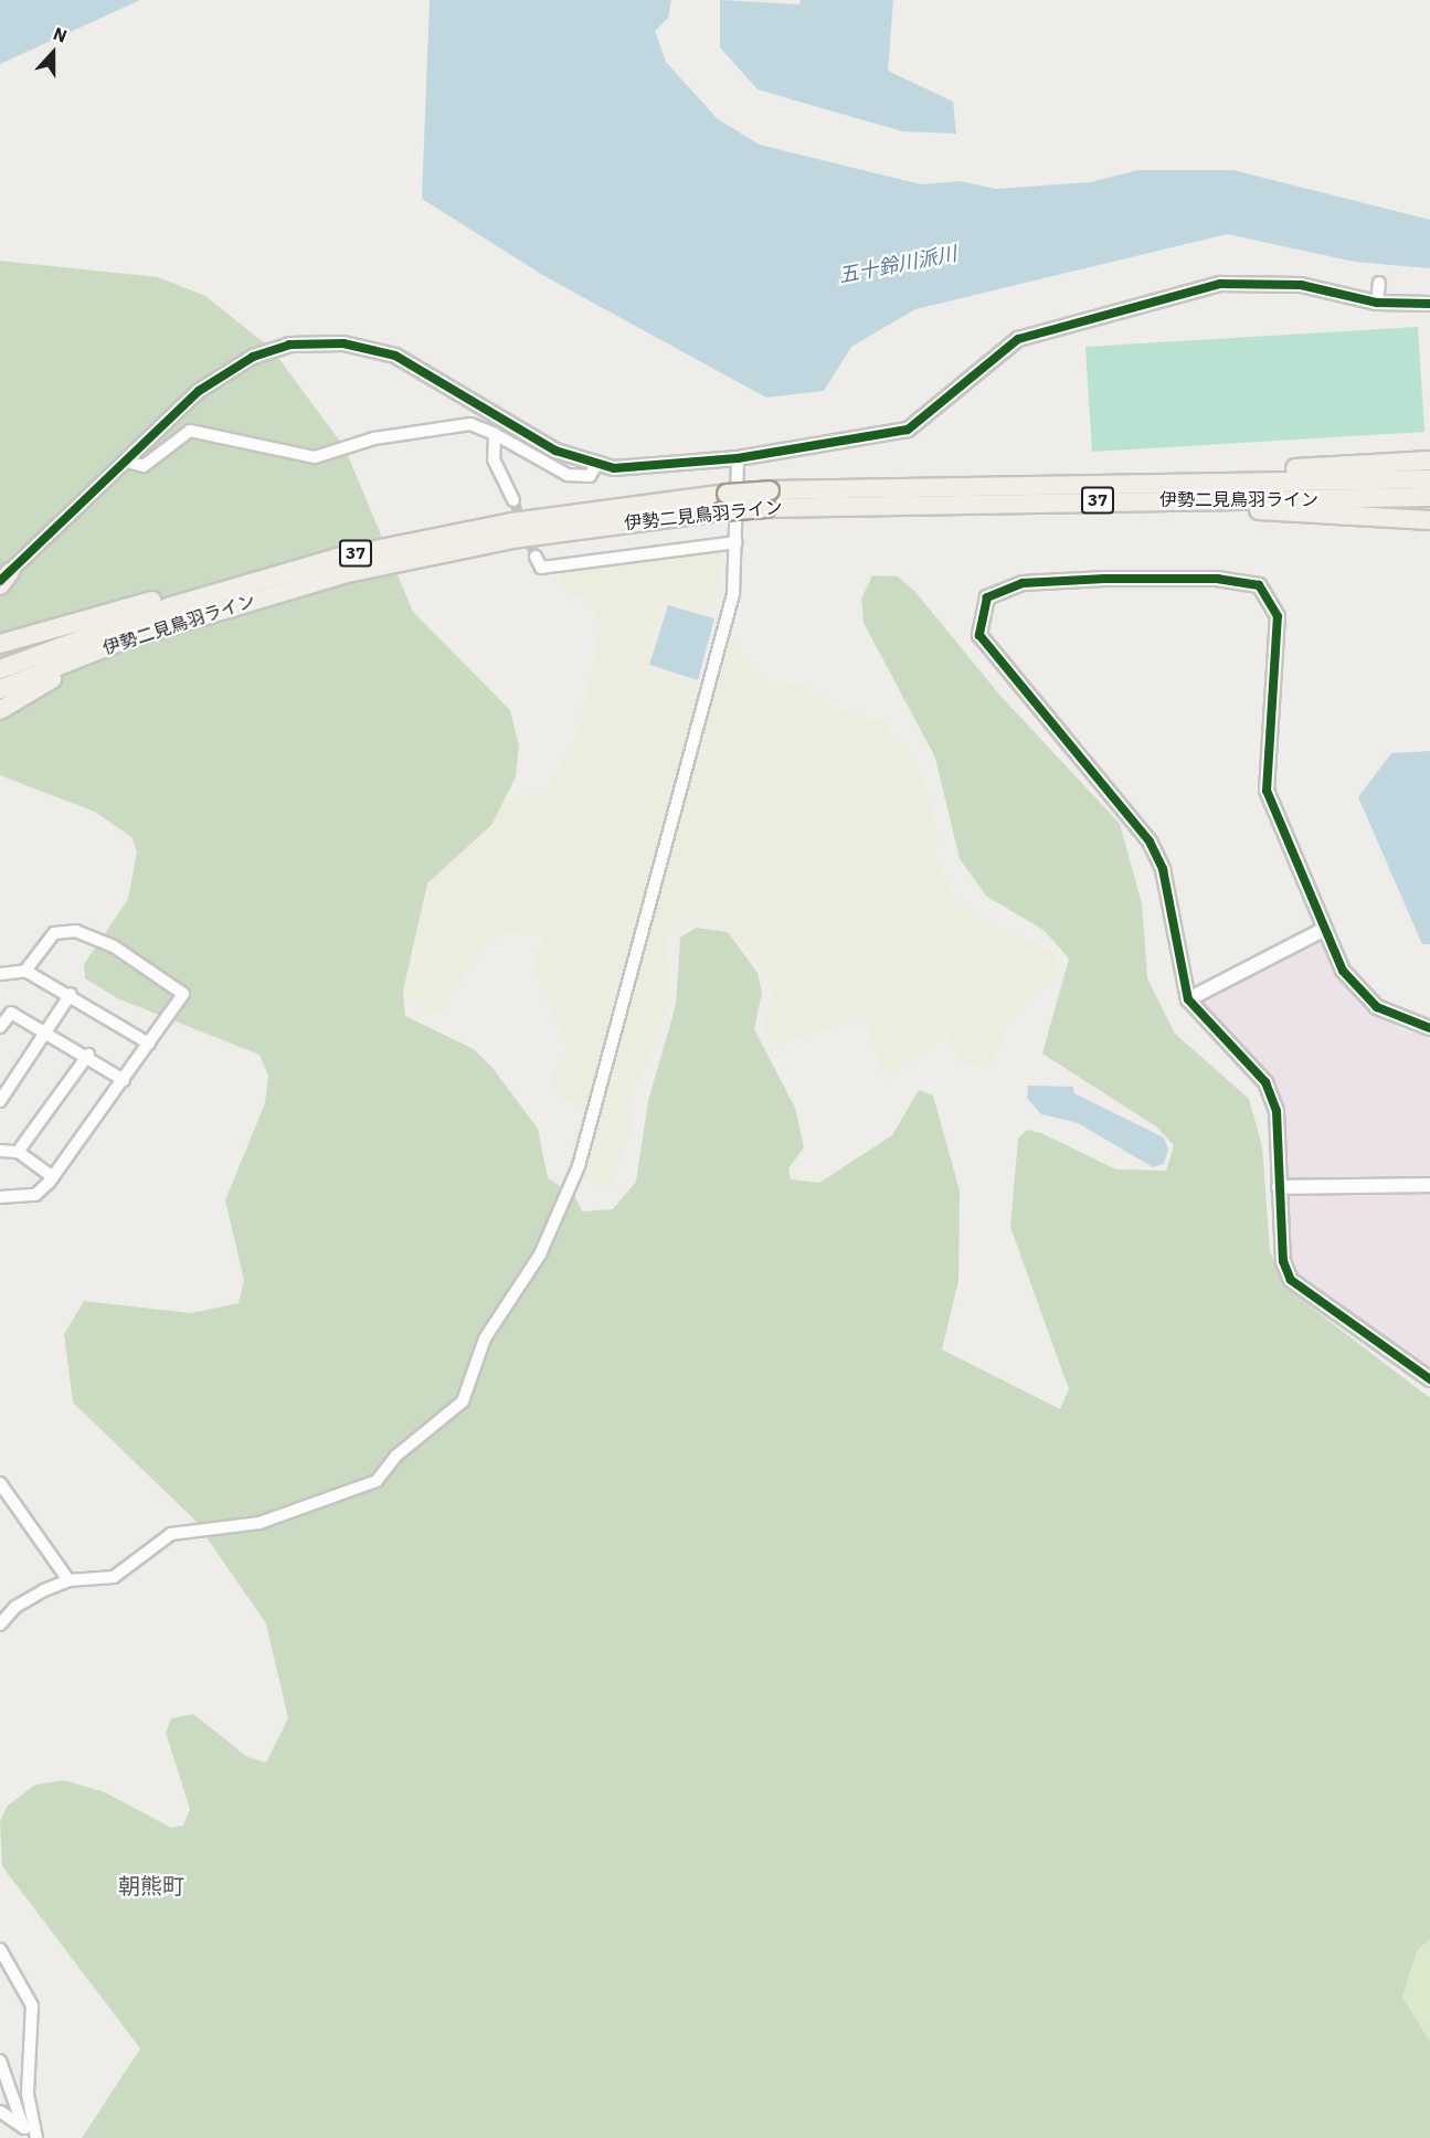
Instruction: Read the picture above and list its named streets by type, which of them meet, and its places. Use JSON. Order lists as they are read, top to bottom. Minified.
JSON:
{"streets":{"main road":["伊勢二見鳥羽ライン","37"]},"districts":["朝熊町"],"water":["五十鈴川派川"],"north":"top"}
